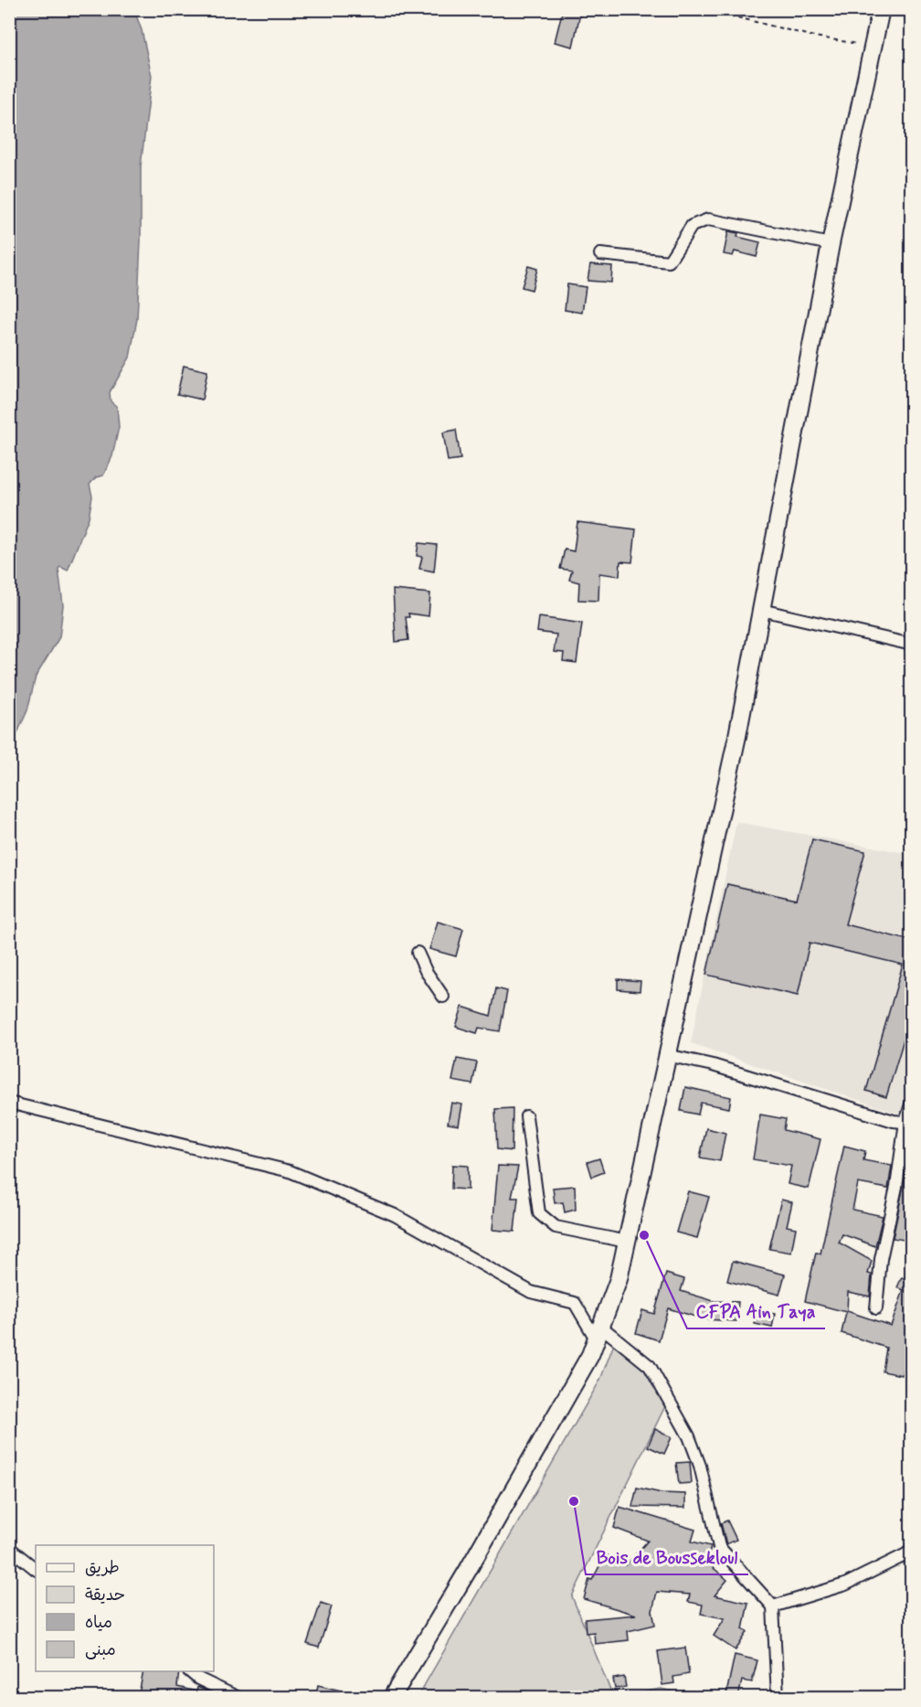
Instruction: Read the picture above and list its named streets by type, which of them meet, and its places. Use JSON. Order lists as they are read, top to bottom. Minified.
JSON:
{"places":["CFPA Ain Taya","Bois de Boussekloul"],"legend":["طريق","حديقة","مياه","مبنى"]}
